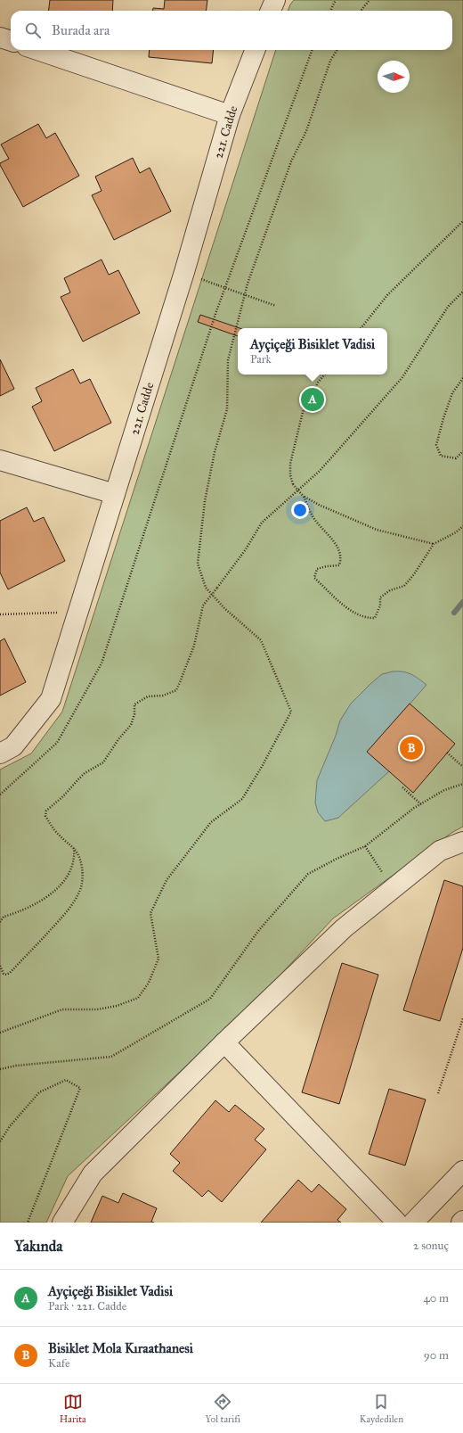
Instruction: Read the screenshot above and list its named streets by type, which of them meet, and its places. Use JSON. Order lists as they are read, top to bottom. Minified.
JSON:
{"streets":{"street":["221. Cadde"]},"north":"right","page":{"search":"Burada ara","popup":["Ayçiçeği Bisiklet Vadisi","Park"],"pins":["A","B"],"heading":["Yakında","2 sonuç"],"list":[{"mark":"A","name":"Ayçiçeği Bisiklet Vadisi","note":"Park · 221. Cadde","value":"40 m"},{"mark":"B","name":"Bisiklet Mola Kıraathanesi","note":"Kafe","value":"90 m"}],"nav":["Harita","Yol tarifi","Kaydedilen"]}}
